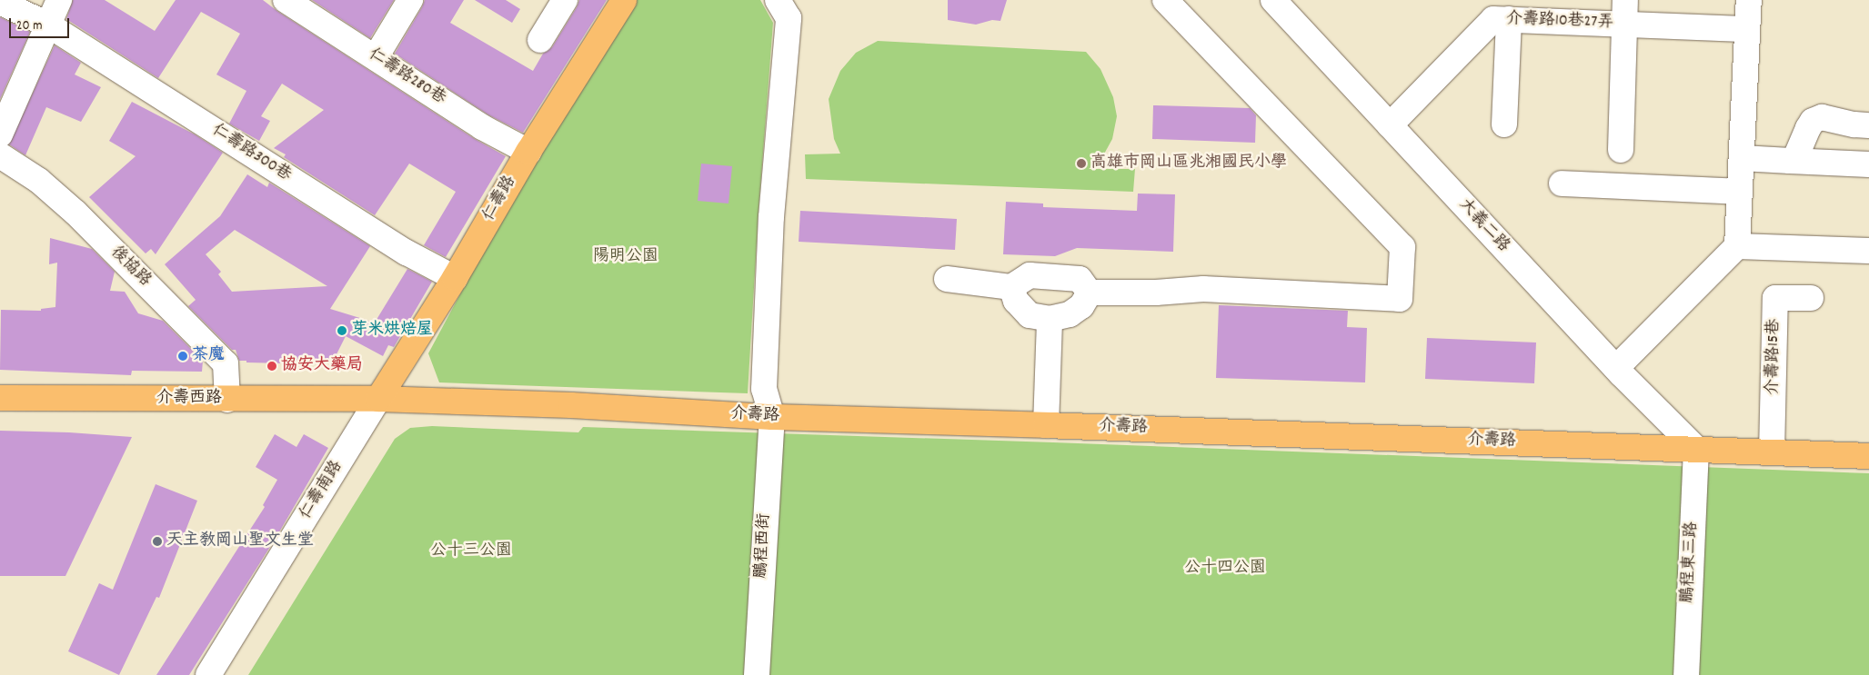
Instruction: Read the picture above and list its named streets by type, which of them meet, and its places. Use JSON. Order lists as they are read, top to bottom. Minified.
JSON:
{"streets":{"main road":["仁壽路","介壽西路","介壽路"],"street":["介壽路10巷27弄","仁壽路280巷","仁壽路300巷","大義二路","後協路","介壽路15巷","仁壽南路","鵬程西街","鵬程東三路"]},"crossings":[["介壽路10巷27弄","大義二路"],["仁壽路280巷","仁壽路"],["仁壽路300巷","仁壽路"],["仁壽路","介壽西路"],["仁壽路","介壽路"],["仁壽路","仁壽南路"],["大義二路","介壽路"],["大義二路","鵬程東三路"],["後協路","介壽西路"],["介壽路15巷","介壽路"],["介壽西路","介壽路"],["介壽西路","仁壽南路"],["介壽路","仁壽南路"],["介壽路","鵬程西街"],["介壽路","鵬程東三路"]],"parks":["陽明公園","公十三公園","公十四公園"],"places":["高雄市岡山區兆湘國民小學","芽米烘焙屋","茶魔","協安大藥局","天主教岡山聖文生堂"],"scale_bar":"20 m"}
